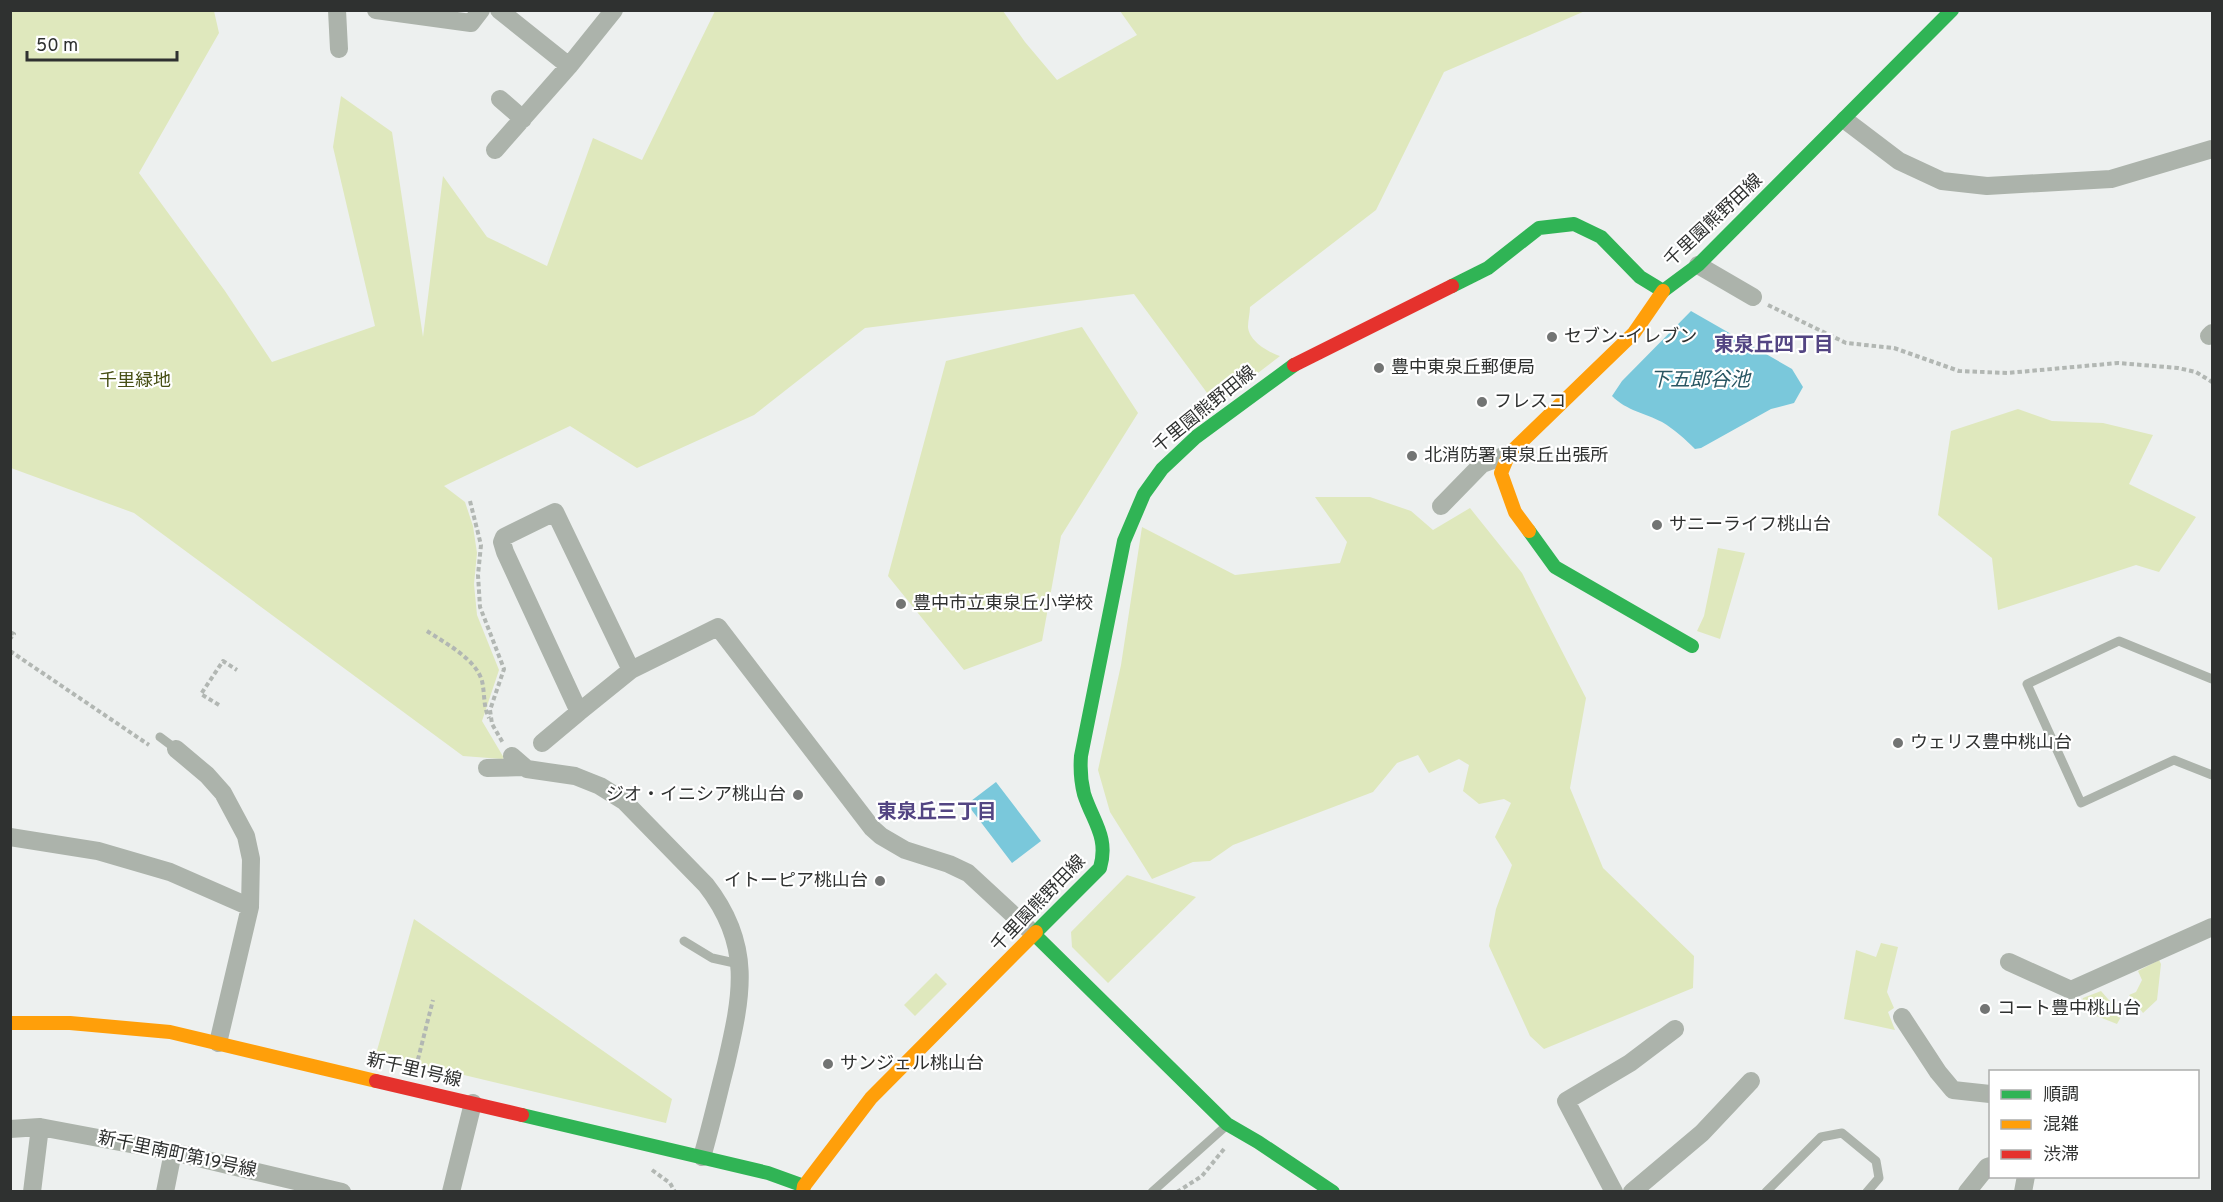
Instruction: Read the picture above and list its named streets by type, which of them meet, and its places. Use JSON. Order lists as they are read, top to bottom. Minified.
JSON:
{"streets":{"street":["千里園熊野田線","新千里1号線","新千里南町第19号線"]},"crossings":[["千里園熊野田線","新千里1号線"]],"districts":["東泉丘四丁目","東泉丘三丁目"],"water":["下五郎谷池"],"parks":["千里緑地"],"places":["セブン-イレブン","豊中東泉丘郵便局","フレスコ","北消防署 東泉丘出張所","サニーライフ桃山台","豊中市立東泉丘小学校","ウェリス豊中桃山台","ジオ・イニシア桃山台","イトーピア桃山台","コート豊中桃山台","サンジェル桃山台"],"legend":["順調","混雑","渋滞"],"scale_bar":"50 m"}
